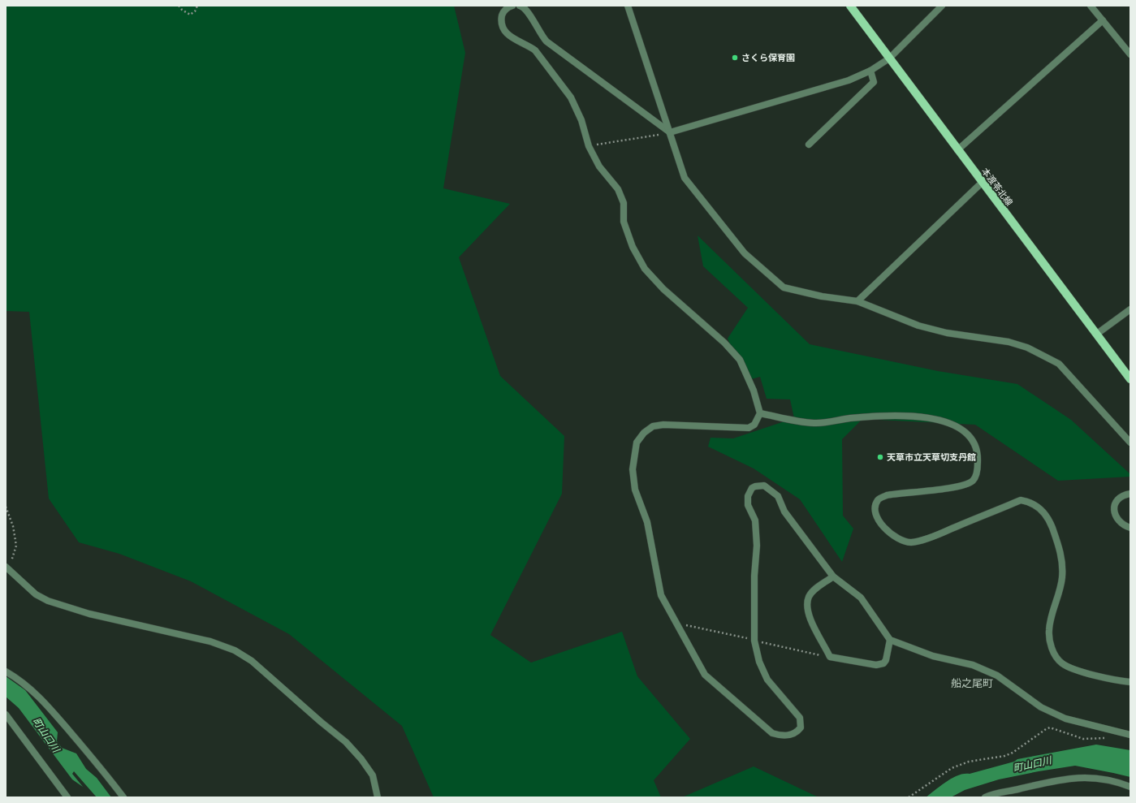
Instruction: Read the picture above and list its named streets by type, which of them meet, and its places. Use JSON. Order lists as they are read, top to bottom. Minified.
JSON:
{"streets":{"main road":["本渡苓北線"]},"districts":["船之尾町"],"water":["町山口川"],"places":["さくら保育園","天草市立天草切支丹館"]}
